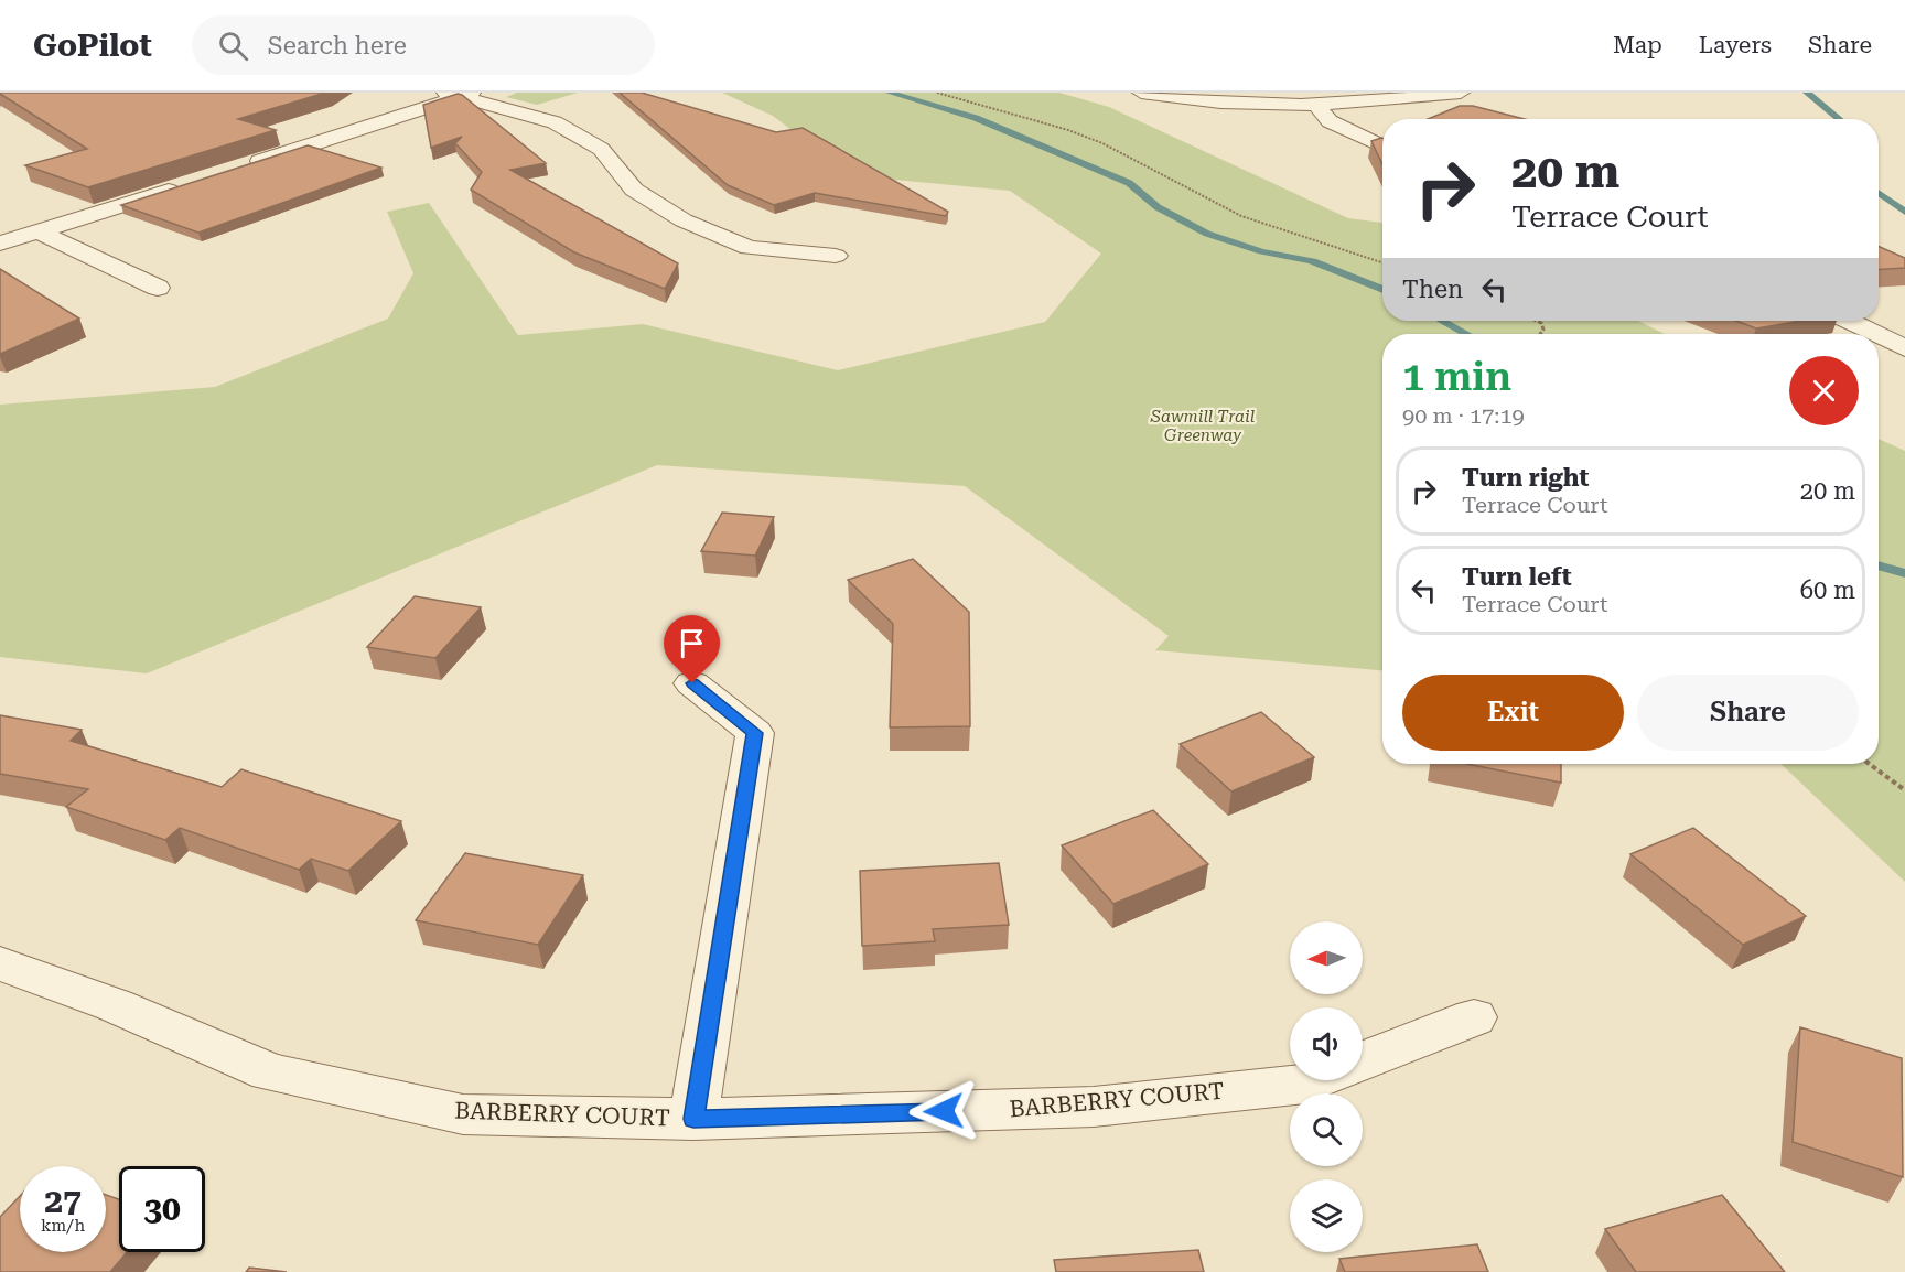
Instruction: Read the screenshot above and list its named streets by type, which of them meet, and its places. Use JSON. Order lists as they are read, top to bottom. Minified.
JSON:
{"streets":{"street":["BARBERRY COURT"]},"parks":["Sawmill Trail Greenway"],"north":"left","page":{"header":"GoPilot","search":"Search here","nav":["Map","Layers","Share"],"turn":["20 m","Terrace Court"],"then":"Then","heading":["1 min","90 m · 17:19"],"list":[{"name":"Turn right","note":"Terrace Court","value":"20 m"},{"name":"Turn left","note":"Terrace Court","value":"60 m"}],"buttons":["Exit","Share"],"speed":"27 km/h","limit":"30"}}
